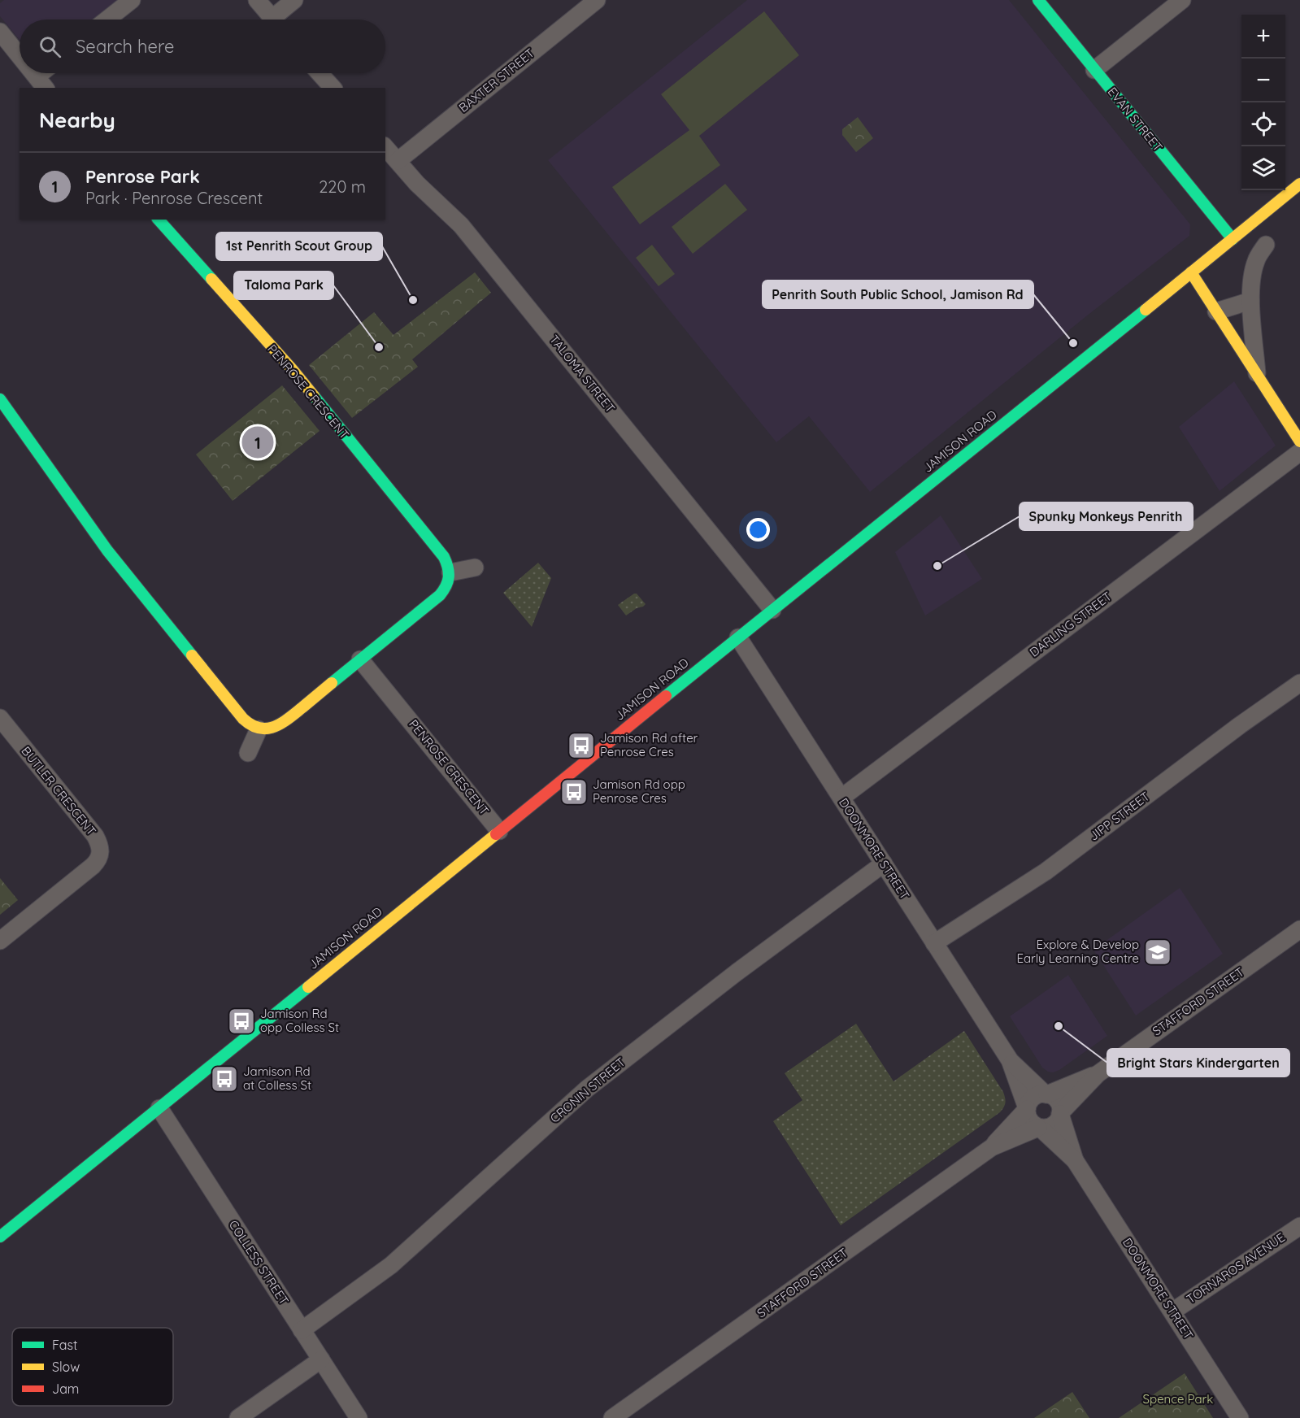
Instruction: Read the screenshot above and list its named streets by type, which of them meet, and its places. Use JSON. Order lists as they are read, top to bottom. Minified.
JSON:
{"streets":{"main road":["EVAN STREET","PENROSE CRESCENT","JAMISON ROAD"],"street":["BAXTER STREET","TALOMA STREET","DARLING STREET","BUTLER CRESCENT","JIPP STREET","DOONMORE STREET","STAFFORD STREET","CRONIN STREET","COLLESS STREET","TORNAROS AVENUE"]},"crossings":[["BAXTER STREET","TALOMA STREET"],["EVAN STREET","JAMISON ROAD"],["TALOMA STREET","JAMISON ROAD"],["PENROSE CRESCENT","JAMISON ROAD"],["JAMISON ROAD","DOONMORE STREET"],["JAMISON ROAD","COLLESS STREET"],["DARLING STREET","DOONMORE STREET"],["JIPP STREET","DOONMORE STREET"],["DOONMORE STREET","STAFFORD STREET"],["DOONMORE STREET","CRONIN STREET"],["DOONMORE STREET","TORNAROS AVENUE"],["CRONIN STREET","COLLESS STREET"]],"parks":["Spence Park"],"places":{"other":["1st Penrith Scout Group","Penrith South Public School, Jamison Rd","Taloma Park","Spunky Monkeys Penrith","Bright Stars Kindergarten"],"bus stop":["Jamison Rd after Penrose Cres","Jamison Rd opp Penrose Cres","Jamison Rd opp Colless St","Jamison Rd at Colless St"],"school or university":["Explore & Develop Early Learning Centre"]},"legend":["Fast","Slow","Jam"],"page":{"map_buttons":["+","−"],"search":"Search here","heading":"Nearby","list":[{"mark":"1","name":"Penrose Park","note":"Park · Penrose Crescent","value":"220 m"}],"pins":"1"}}
